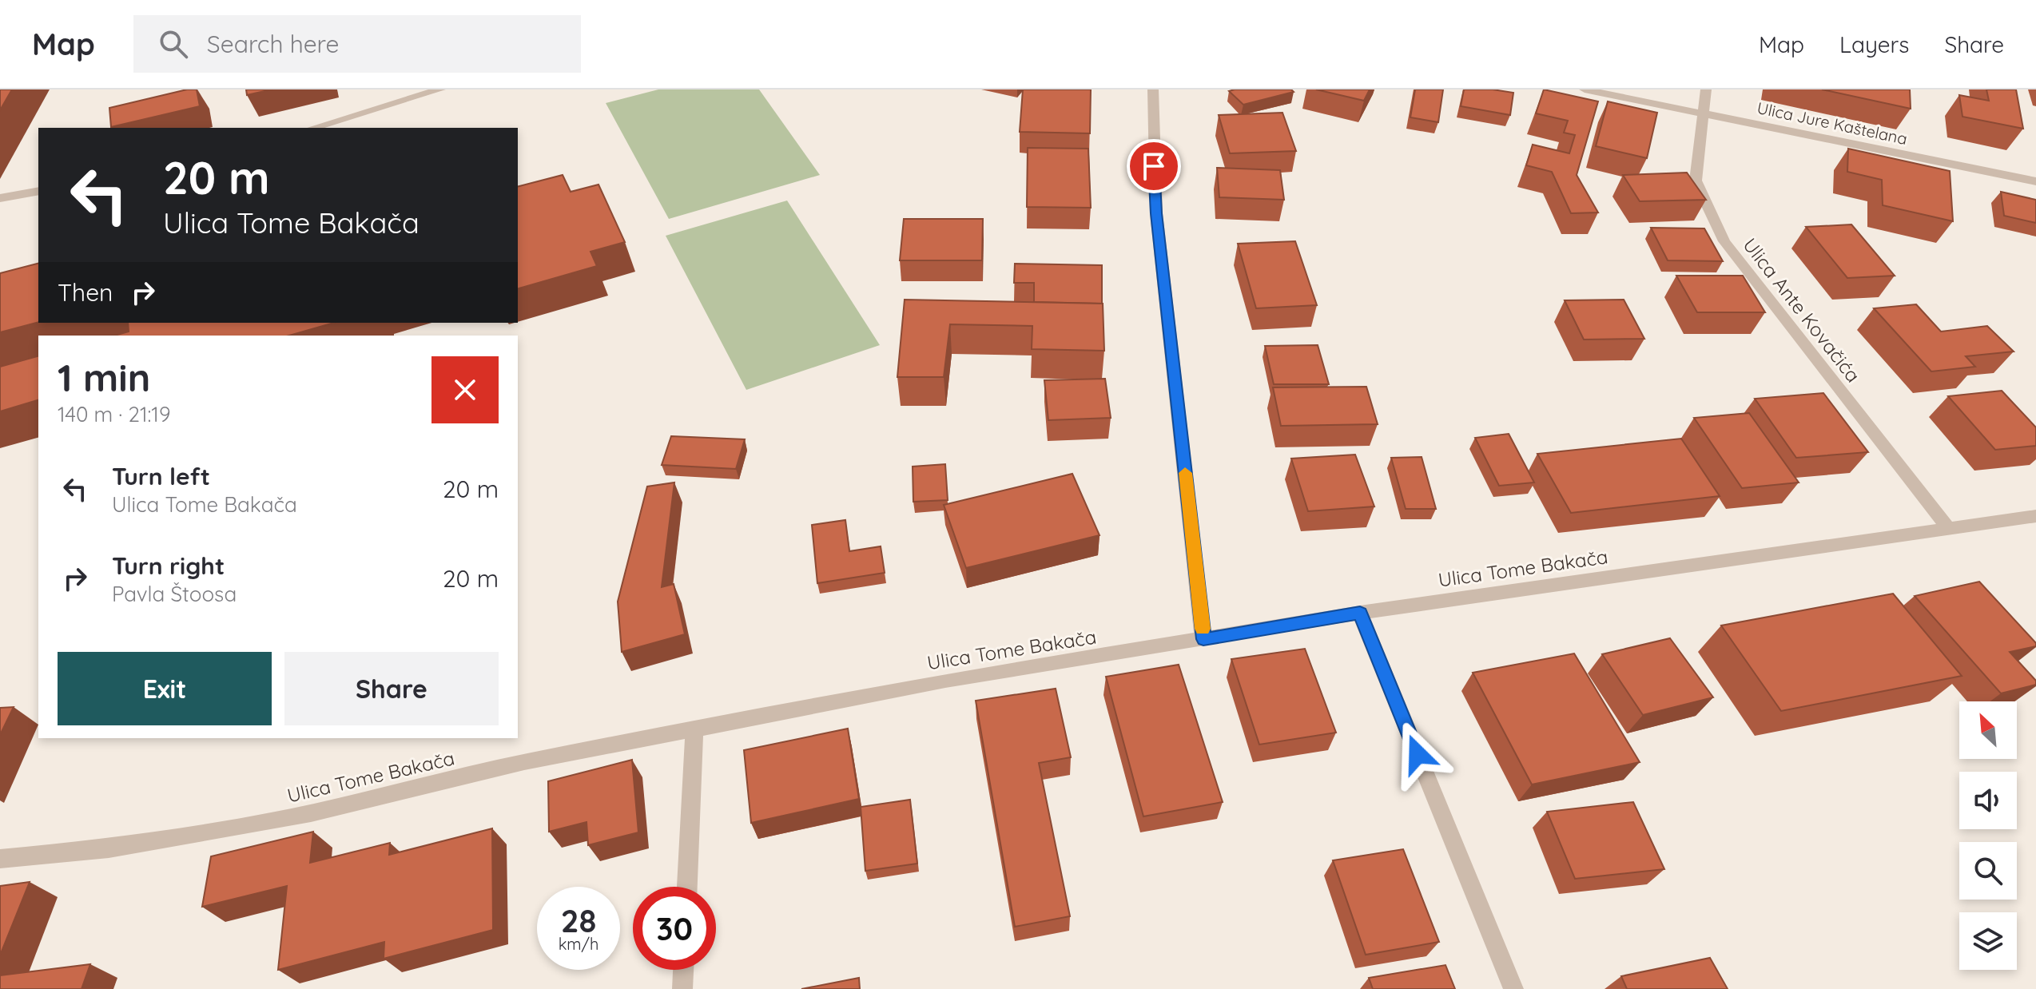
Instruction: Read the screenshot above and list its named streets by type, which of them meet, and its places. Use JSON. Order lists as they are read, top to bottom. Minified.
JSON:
{"streets":{"street":["Ulica Jure Kaštelana","Ulica Ante Kovačića","Ulica Tome Bakača"]},"crossings":[["Ulica Jure Kaštelana","Ulica Ante Kovačića"],["Ulica Ante Kovačića","Ulica Tome Bakača"]],"north":"top left","page":{"header":"Map","search":"Search here","nav":["Map","Layers","Share"],"turn":["20 m","Ulica Tome Bakača"],"then":"Then","heading":["1 min","140 m · 21:19"],"list":[{"name":"Turn left","note":"Ulica Tome Bakača","value":"20 m"},{"name":"Turn right","note":"Pavla Štoosa","value":"20 m"}],"buttons":["Exit","Share"],"speed":"28 km/h","limit":"30"}}
